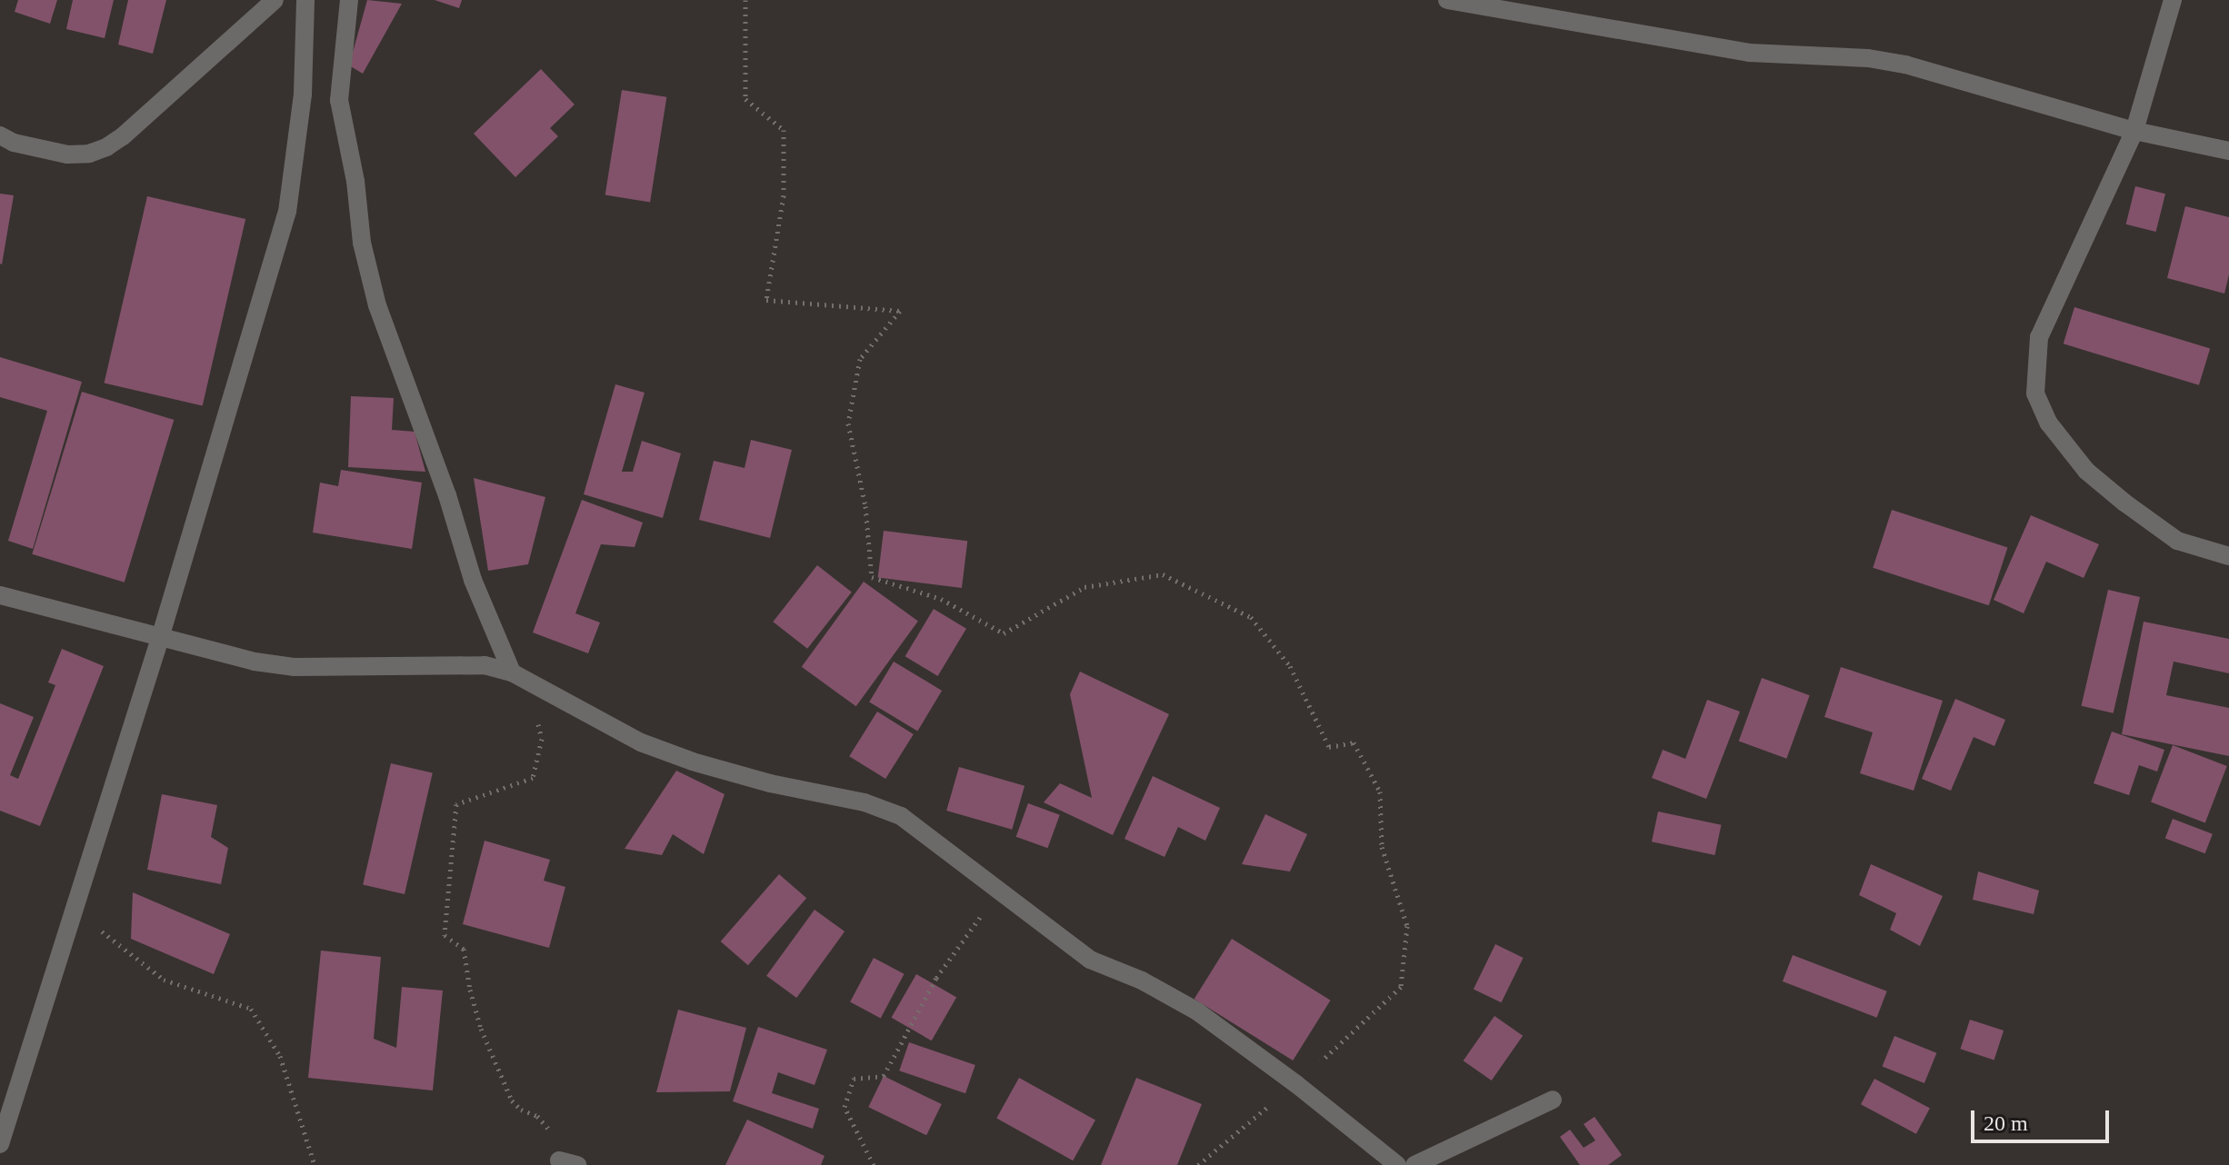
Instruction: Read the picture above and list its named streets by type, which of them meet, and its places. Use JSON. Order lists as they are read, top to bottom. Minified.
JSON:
{"scale_bar":"20 m"}
